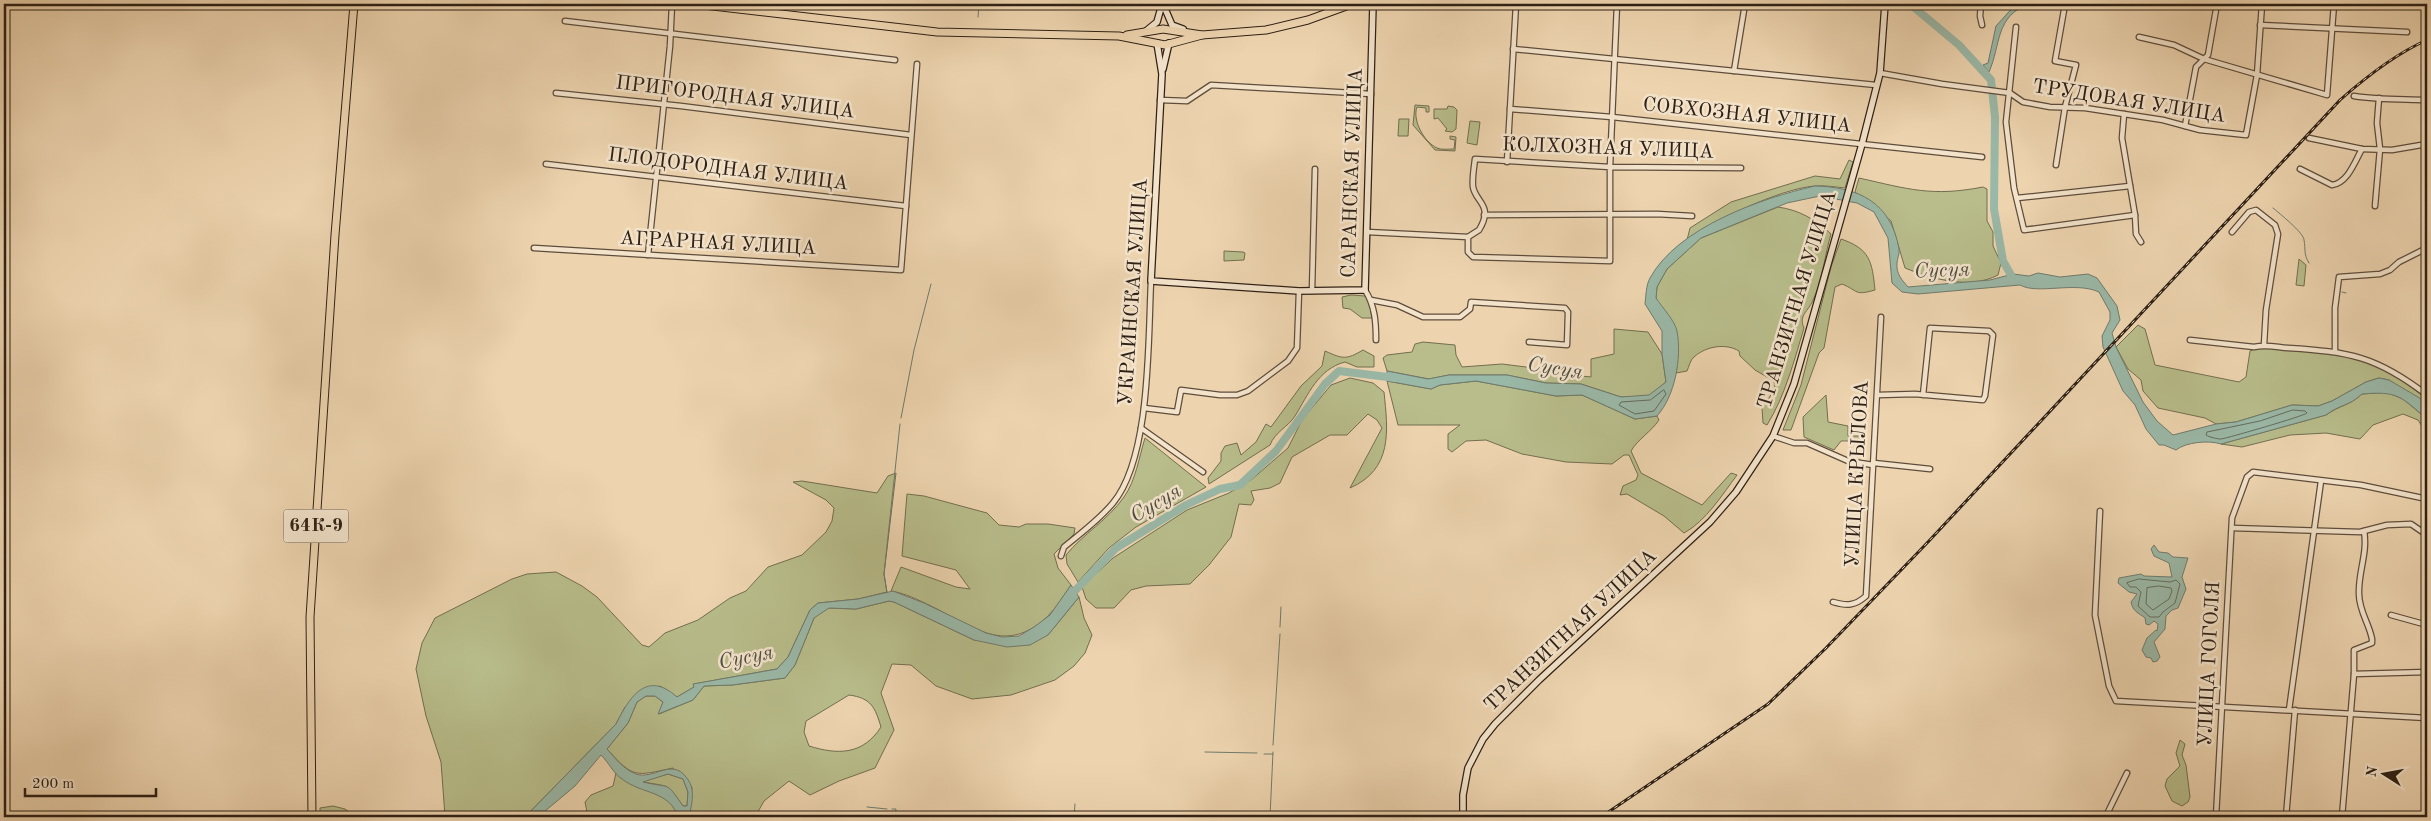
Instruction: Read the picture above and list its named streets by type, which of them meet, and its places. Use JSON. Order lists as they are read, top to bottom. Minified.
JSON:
{"streets":{"main road":["САРАНСКАЯ УЛИЦА","УКРАИНСКАЯ УЛИЦА","ТРАНЗИТНАЯ УЛИЦА","64К-9"],"street":["ПРИГОРОДНАЯ УЛИЦА","ТРУДОВАЯ УЛИЦА","СОВХОЗНАЯ УЛИЦА","КОЛХОЗНАЯ УЛИЦА","ПЛОДОРОДНАЯ УЛИЦА","АГРАРНАЯ УЛИЦА","УЛИЦА КРЫЛОВА","УЛИЦА ГОГОЛЯ"]},"crossings":[["ТРУДОВАЯ УЛИЦА","ТРАНЗИТНАЯ УЛИЦА"],["СОВХОЗНАЯ УЛИЦА","ТРАНЗИТНАЯ УЛИЦА"],["ПЛОДОРОДНАЯ УЛИЦА","АГРАРНАЯ УЛИЦА"]],"water":["Сусуя"],"scale_bar":"200 m","north":"left"}
